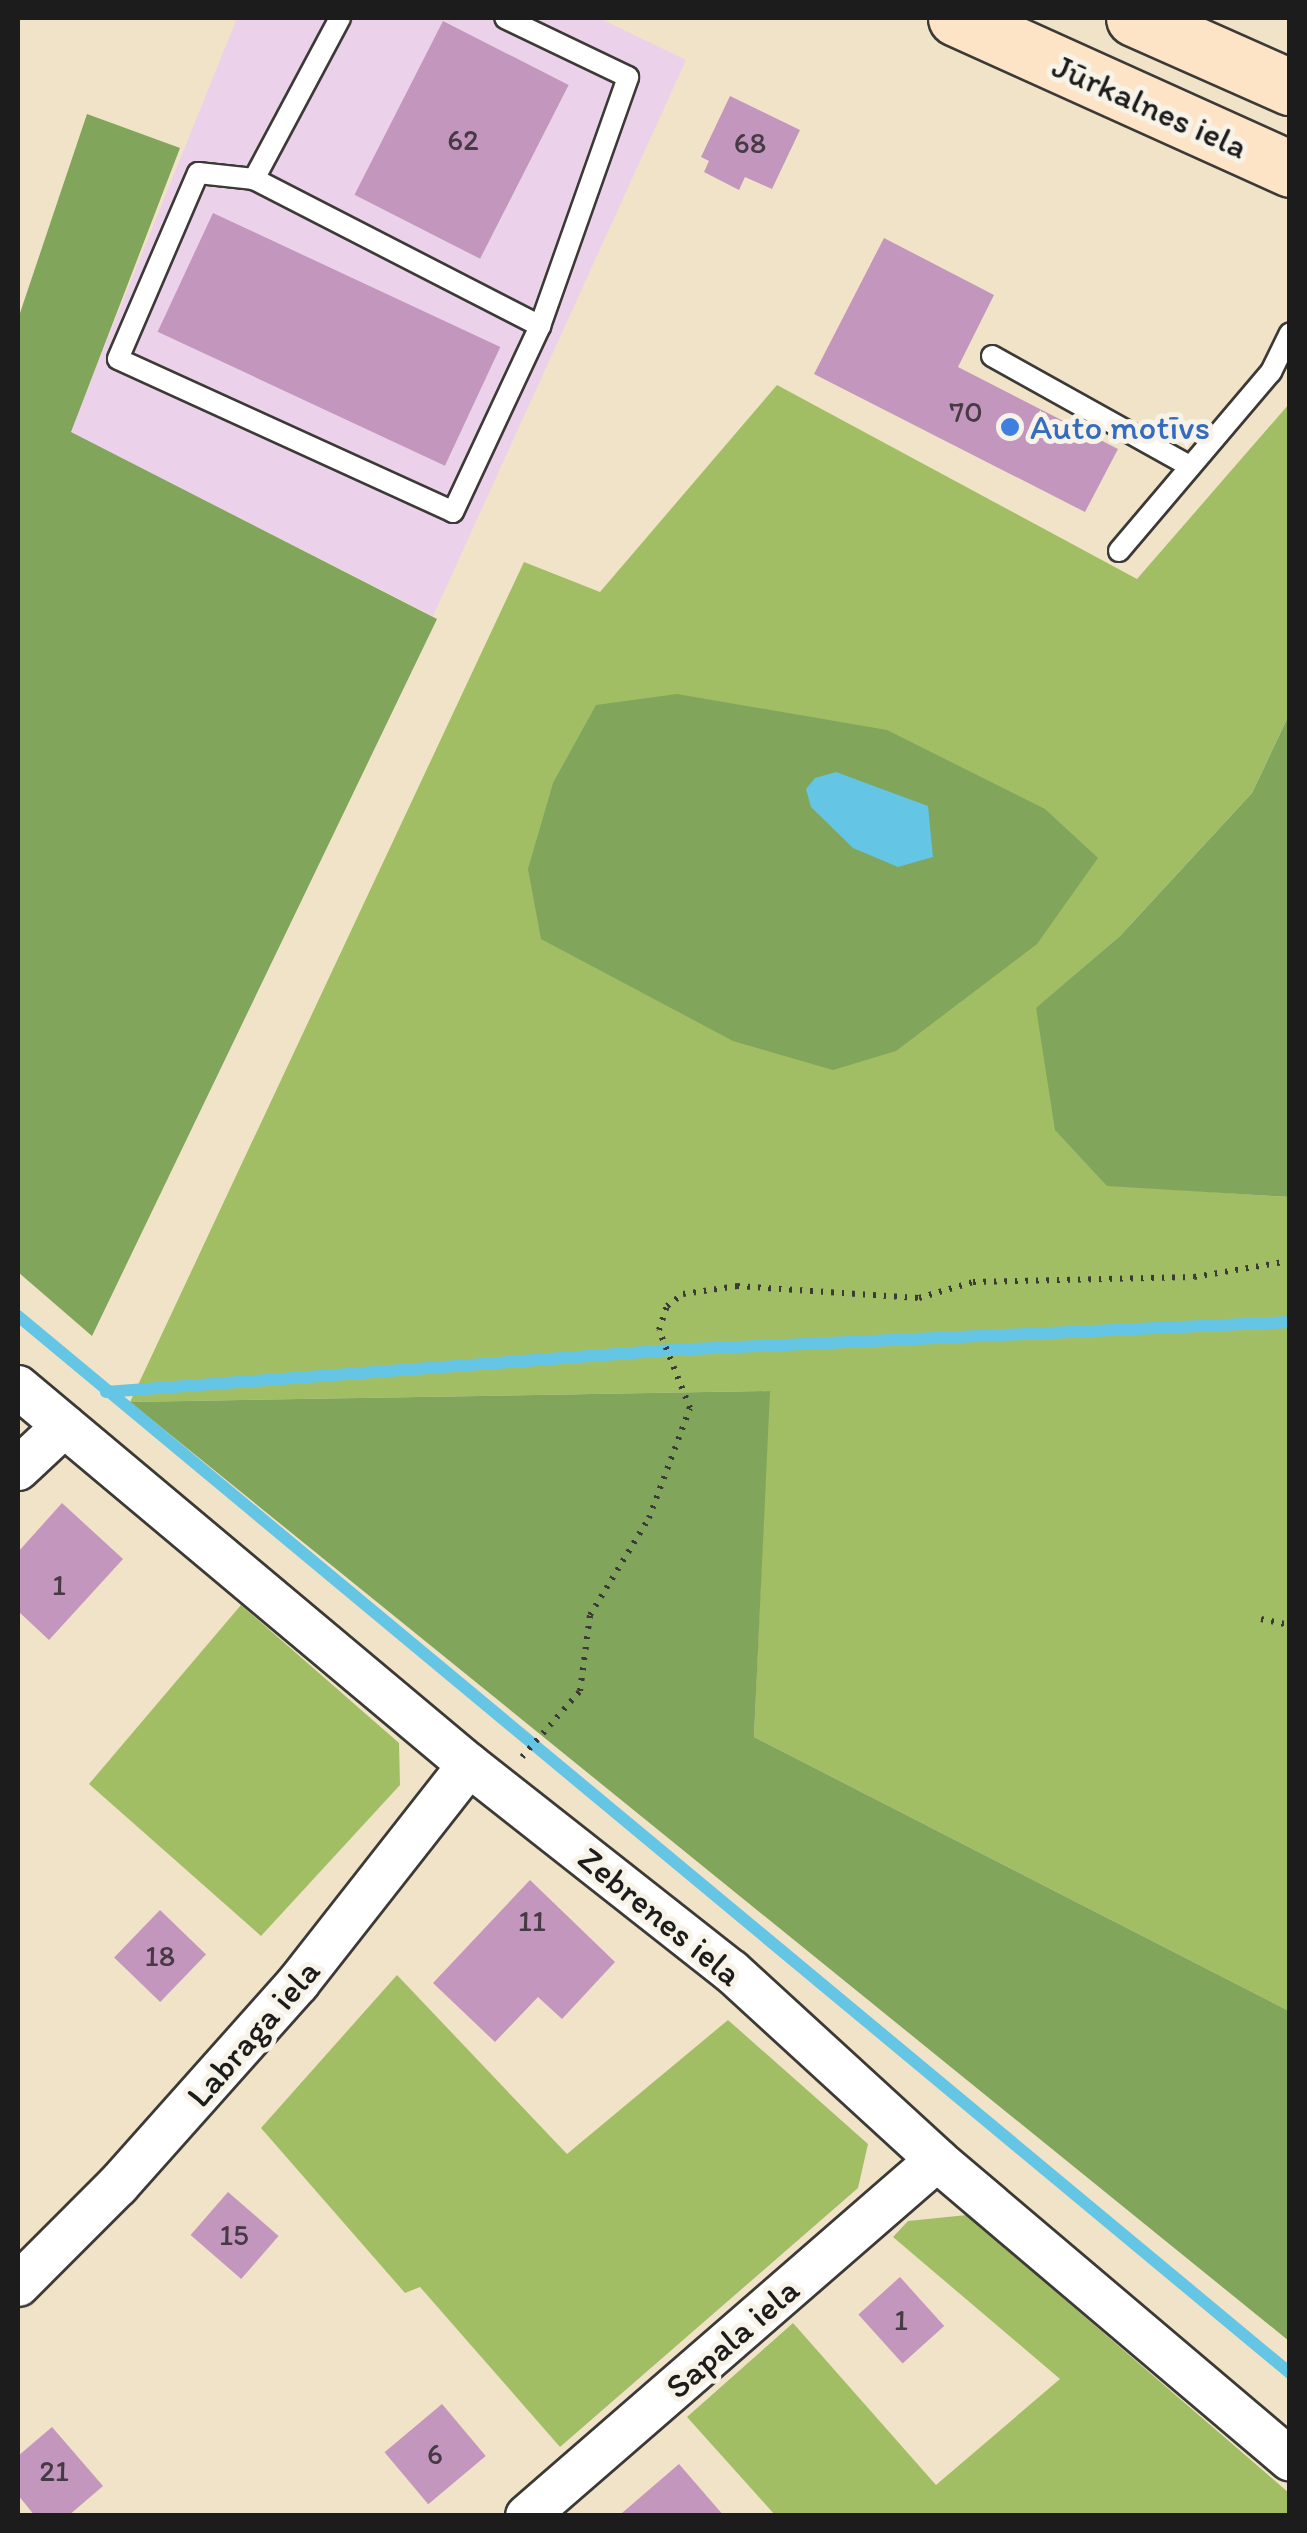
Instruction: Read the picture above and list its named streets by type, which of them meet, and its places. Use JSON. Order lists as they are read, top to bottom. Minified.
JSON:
{"streets":{"street":["Jūrkalnes iela","Zebrenes iela","Labraga iela","Sapala iela"]},"crossings":[["Zebrenes iela","Labraga iela"],["Zebrenes iela","Sapala iela"]],"places":["Auto motīvs"],"house_numbers":["62","68","70","1","11","18","15","1","6","21"]}
